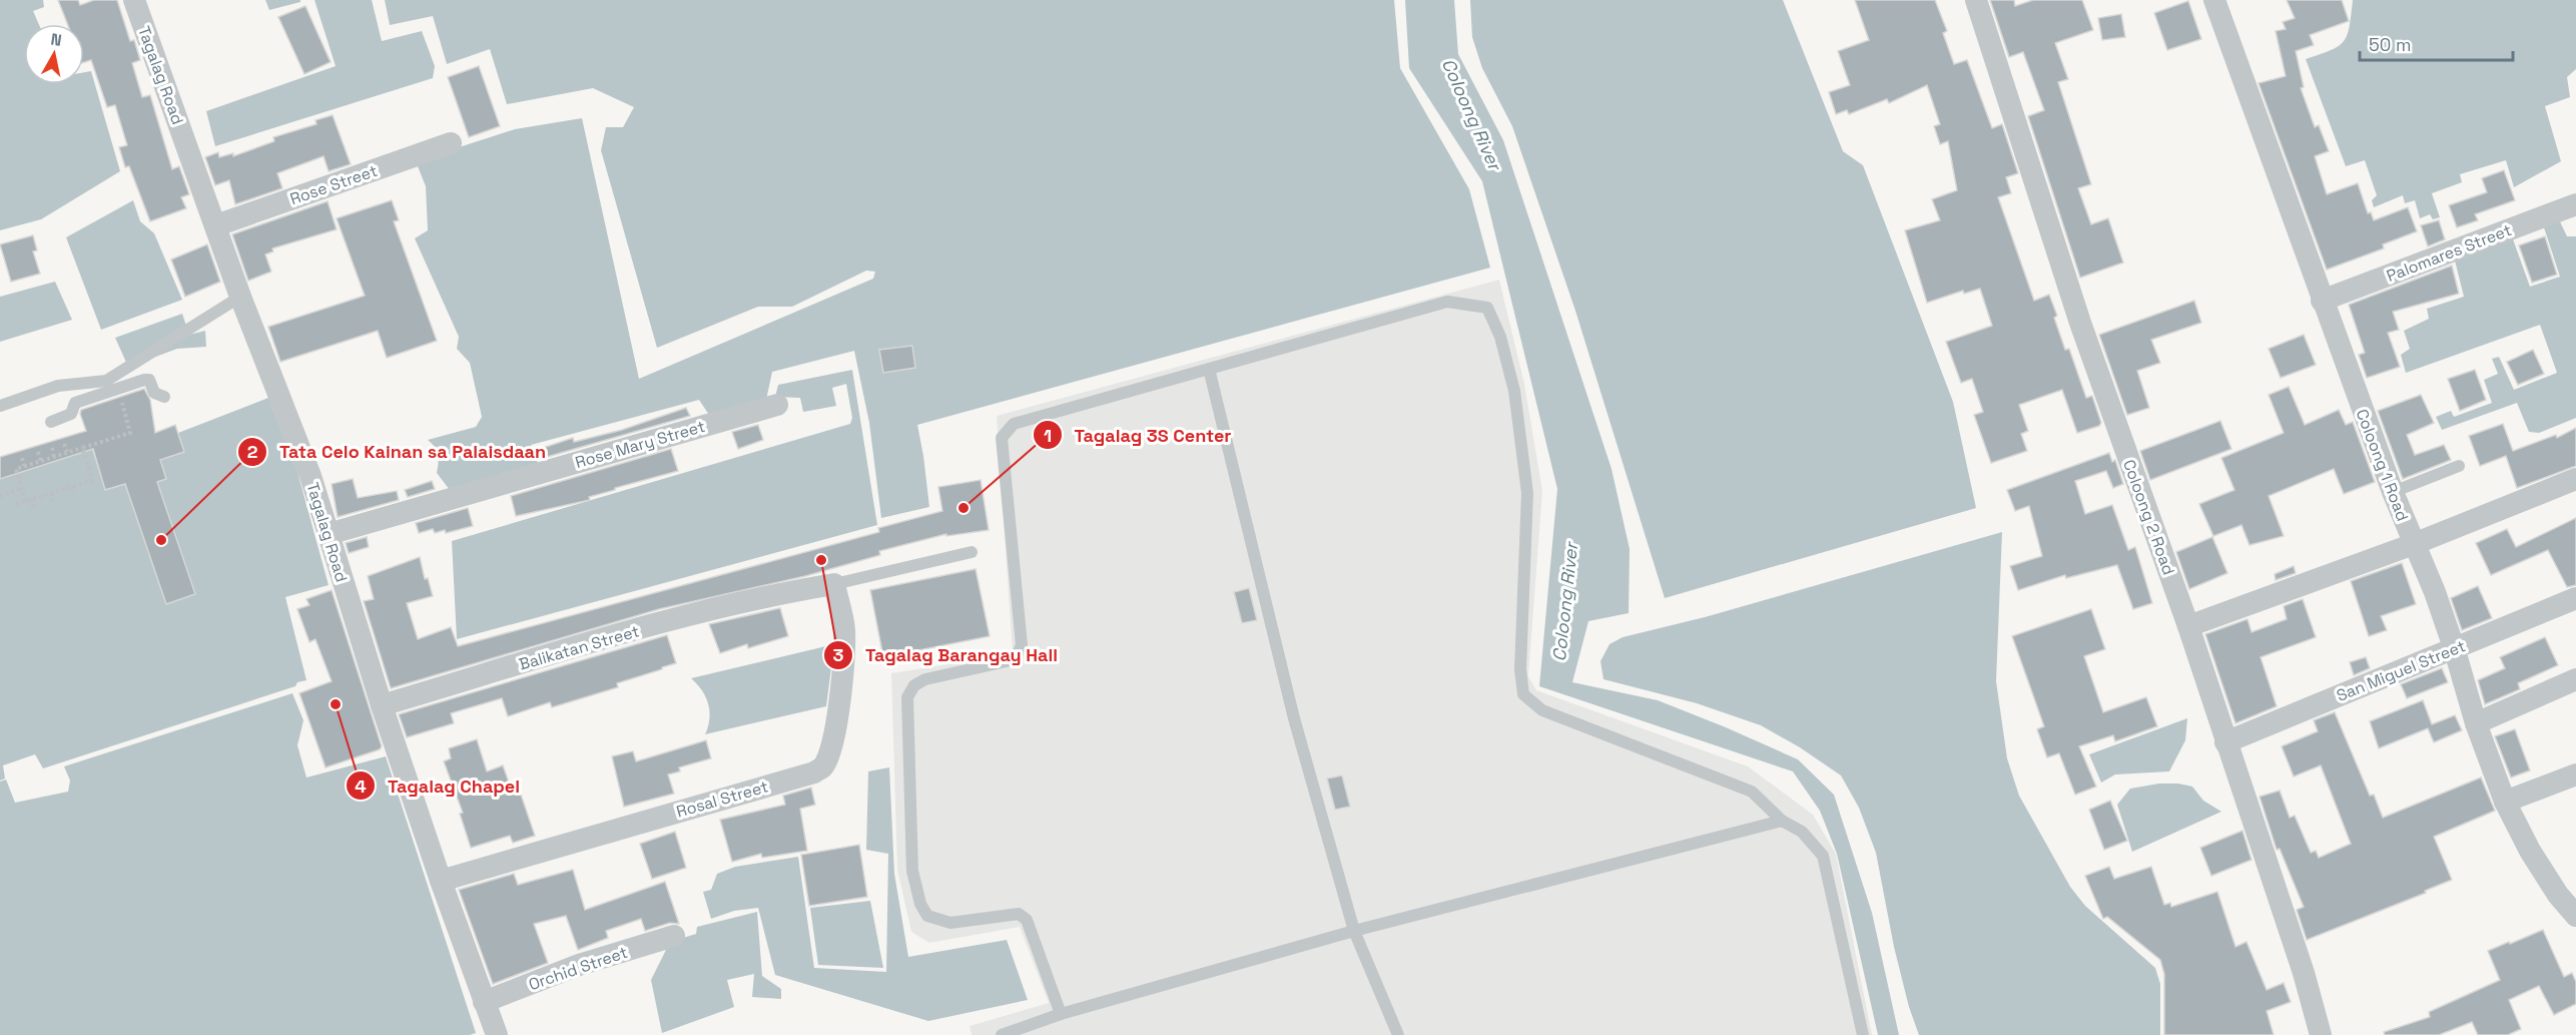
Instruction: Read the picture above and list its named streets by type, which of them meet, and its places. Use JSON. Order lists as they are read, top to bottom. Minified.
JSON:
{"streets":{"street":["Tagalag Road","Rose Street","Palomares Street","Rose Mary Street","Coloong 1 Road","Coloong 2 Road","Balikatan Street","San Miguel Street","Rosal Street","Orchid Street"]},"crossings":[["Tagalag Road","Rose Street"],["Tagalag Road","Rose Mary Street"],["Tagalag Road","Balikatan Street"],["Tagalag Road","Rosal Street"],["Tagalag Road","Orchid Street"],["Palomares Street","Coloong 1 Road"],["Coloong 1 Road","San Miguel Street"],["Coloong 2 Road","San Miguel Street"],["Balikatan Street","Rosal Street"]],"water":["Coloong River"],"places":["Tagalag 3S Center","Tata Celo Kainan sa Palaisdaan","Tagalag Barangay Hall","Tagalag Chapel"],"scale_bar":"50 m","north":"top"}
